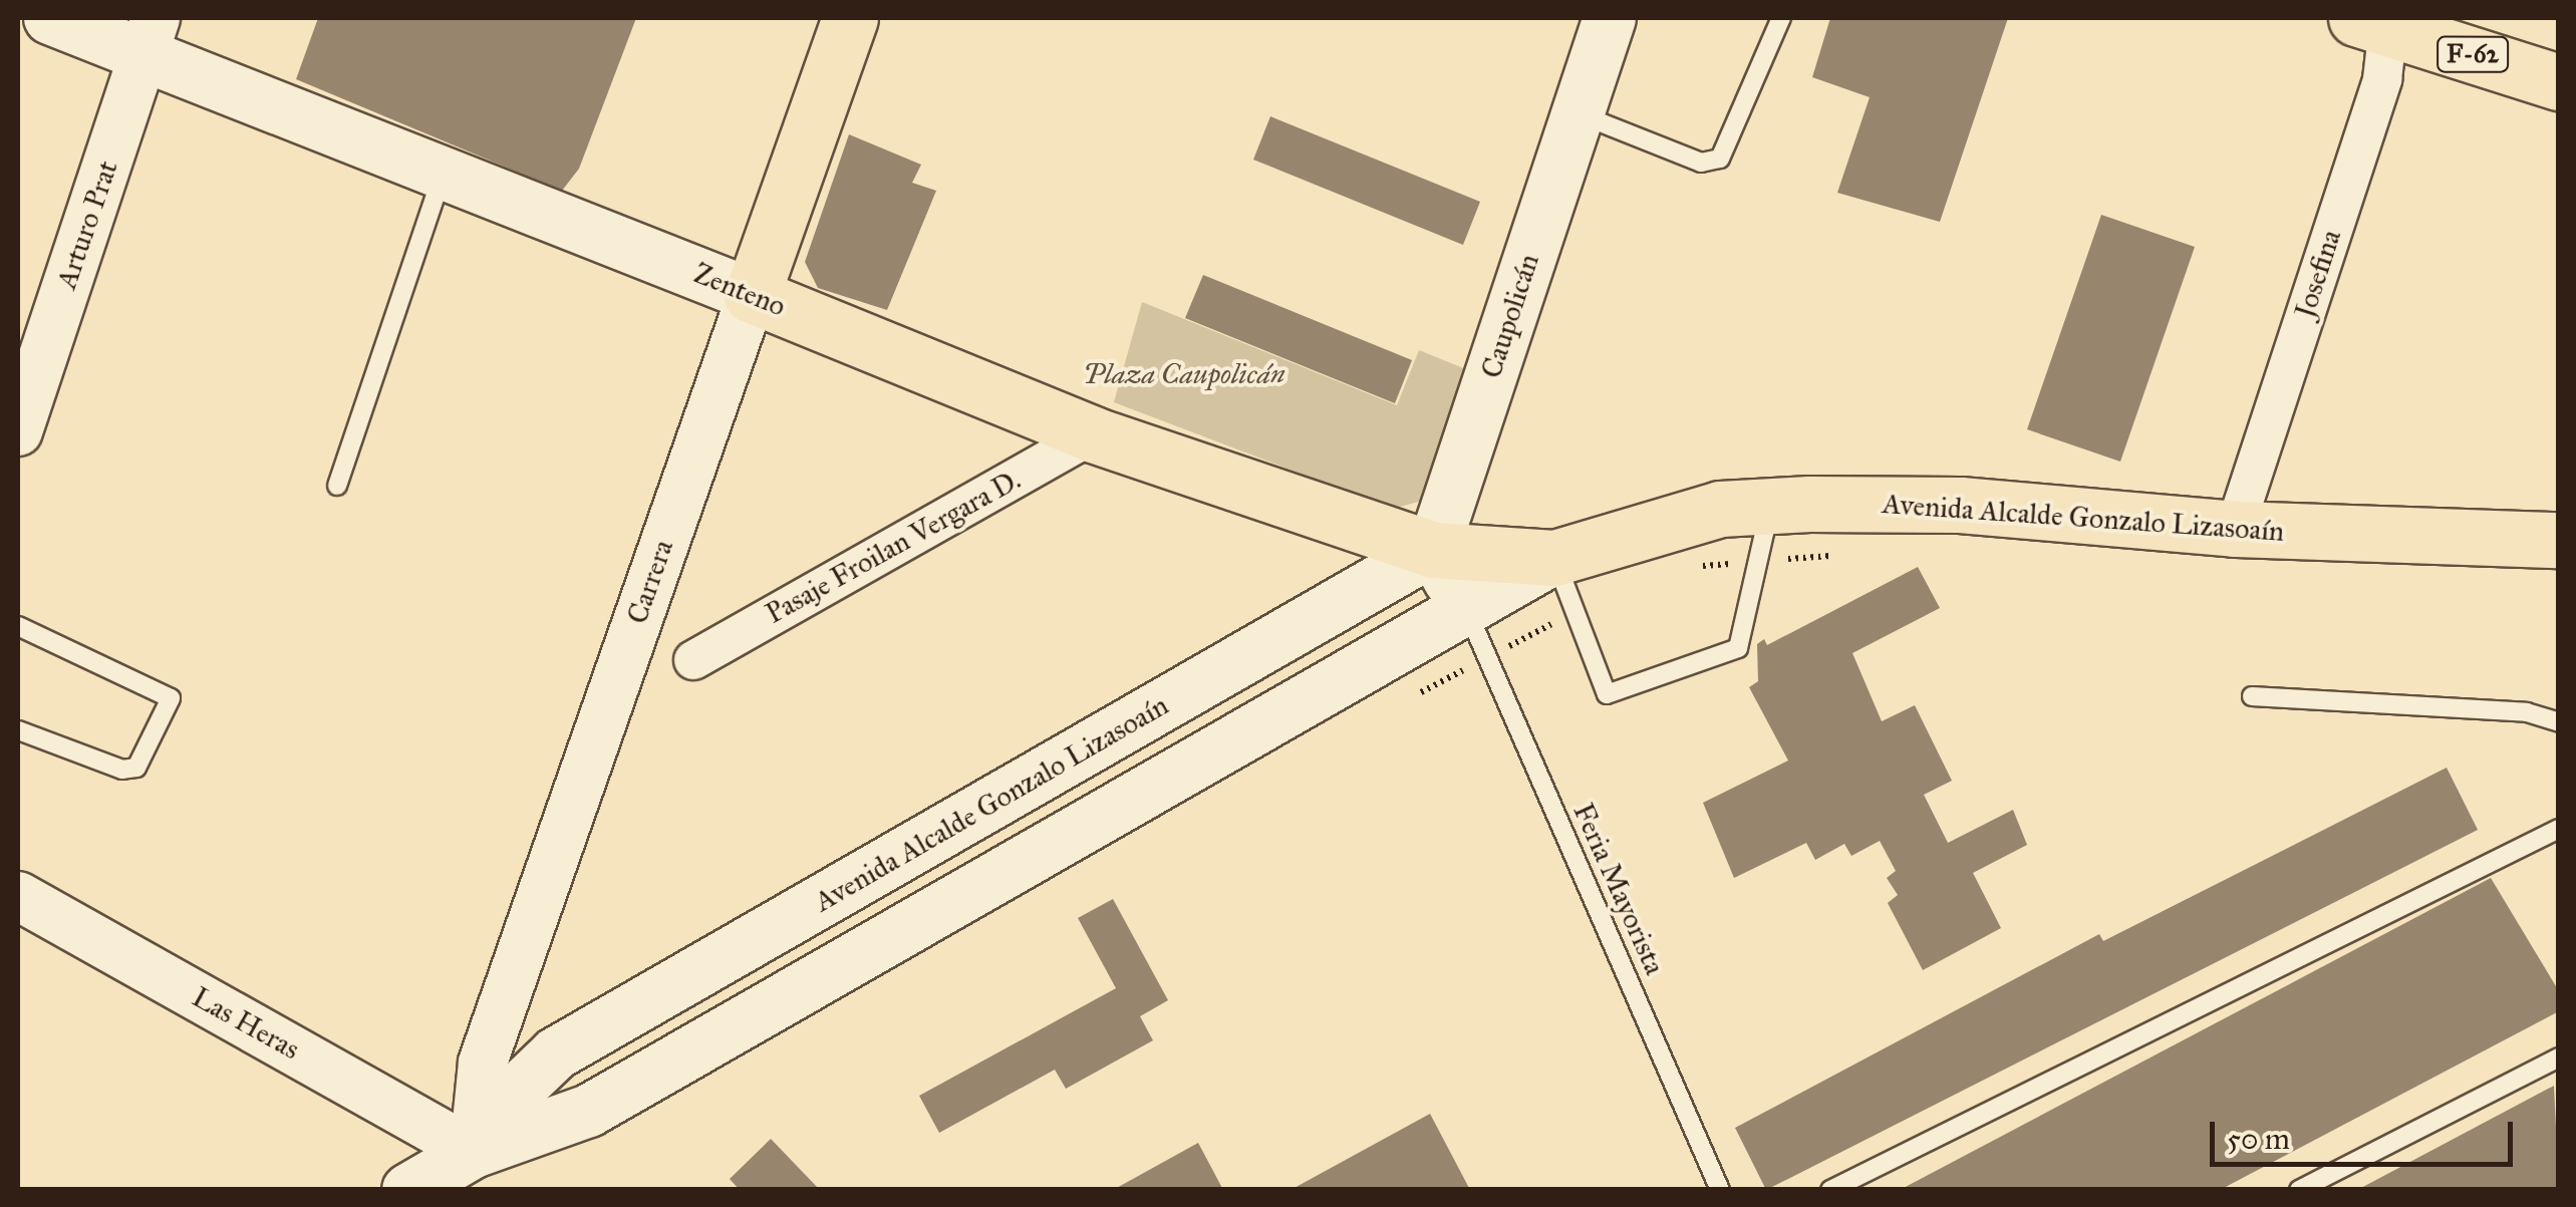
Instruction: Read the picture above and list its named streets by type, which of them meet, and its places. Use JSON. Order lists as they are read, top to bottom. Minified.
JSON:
{"streets":{"main road":["F-62","Zenteno","Caupolicán","Avenida Alcalde Gonzalo Lizasoaín","Carrera"],"street":["Arturo Prat","Josefina","Pasaje Froilan Vergara D.","Las Heras"],"lane":["Feria Mayorista"]},"crossings":[["F-62","Josefina"],["Arturo Prat","Zenteno"],["Josefina","Avenida Alcalde Gonzalo Lizasoaín"],["Zenteno","Caupolicán"],["Zenteno","Avenida Alcalde Gonzalo Lizasoaín"],["Zenteno","Pasaje Froilan Vergara D."],["Zenteno","Carrera"],["Caupolicán","Avenida Alcalde Gonzalo Lizasoaín"],["Avenida Alcalde Gonzalo Lizasoaín","Carrera"],["Avenida Alcalde Gonzalo Lizasoaín","Feria Mayorista"],["Avenida Alcalde Gonzalo Lizasoaín","Las Heras"],["Carrera","Las Heras"]],"parks":["Plaza Caupolicán"],"scale_bar":"50 m"}
